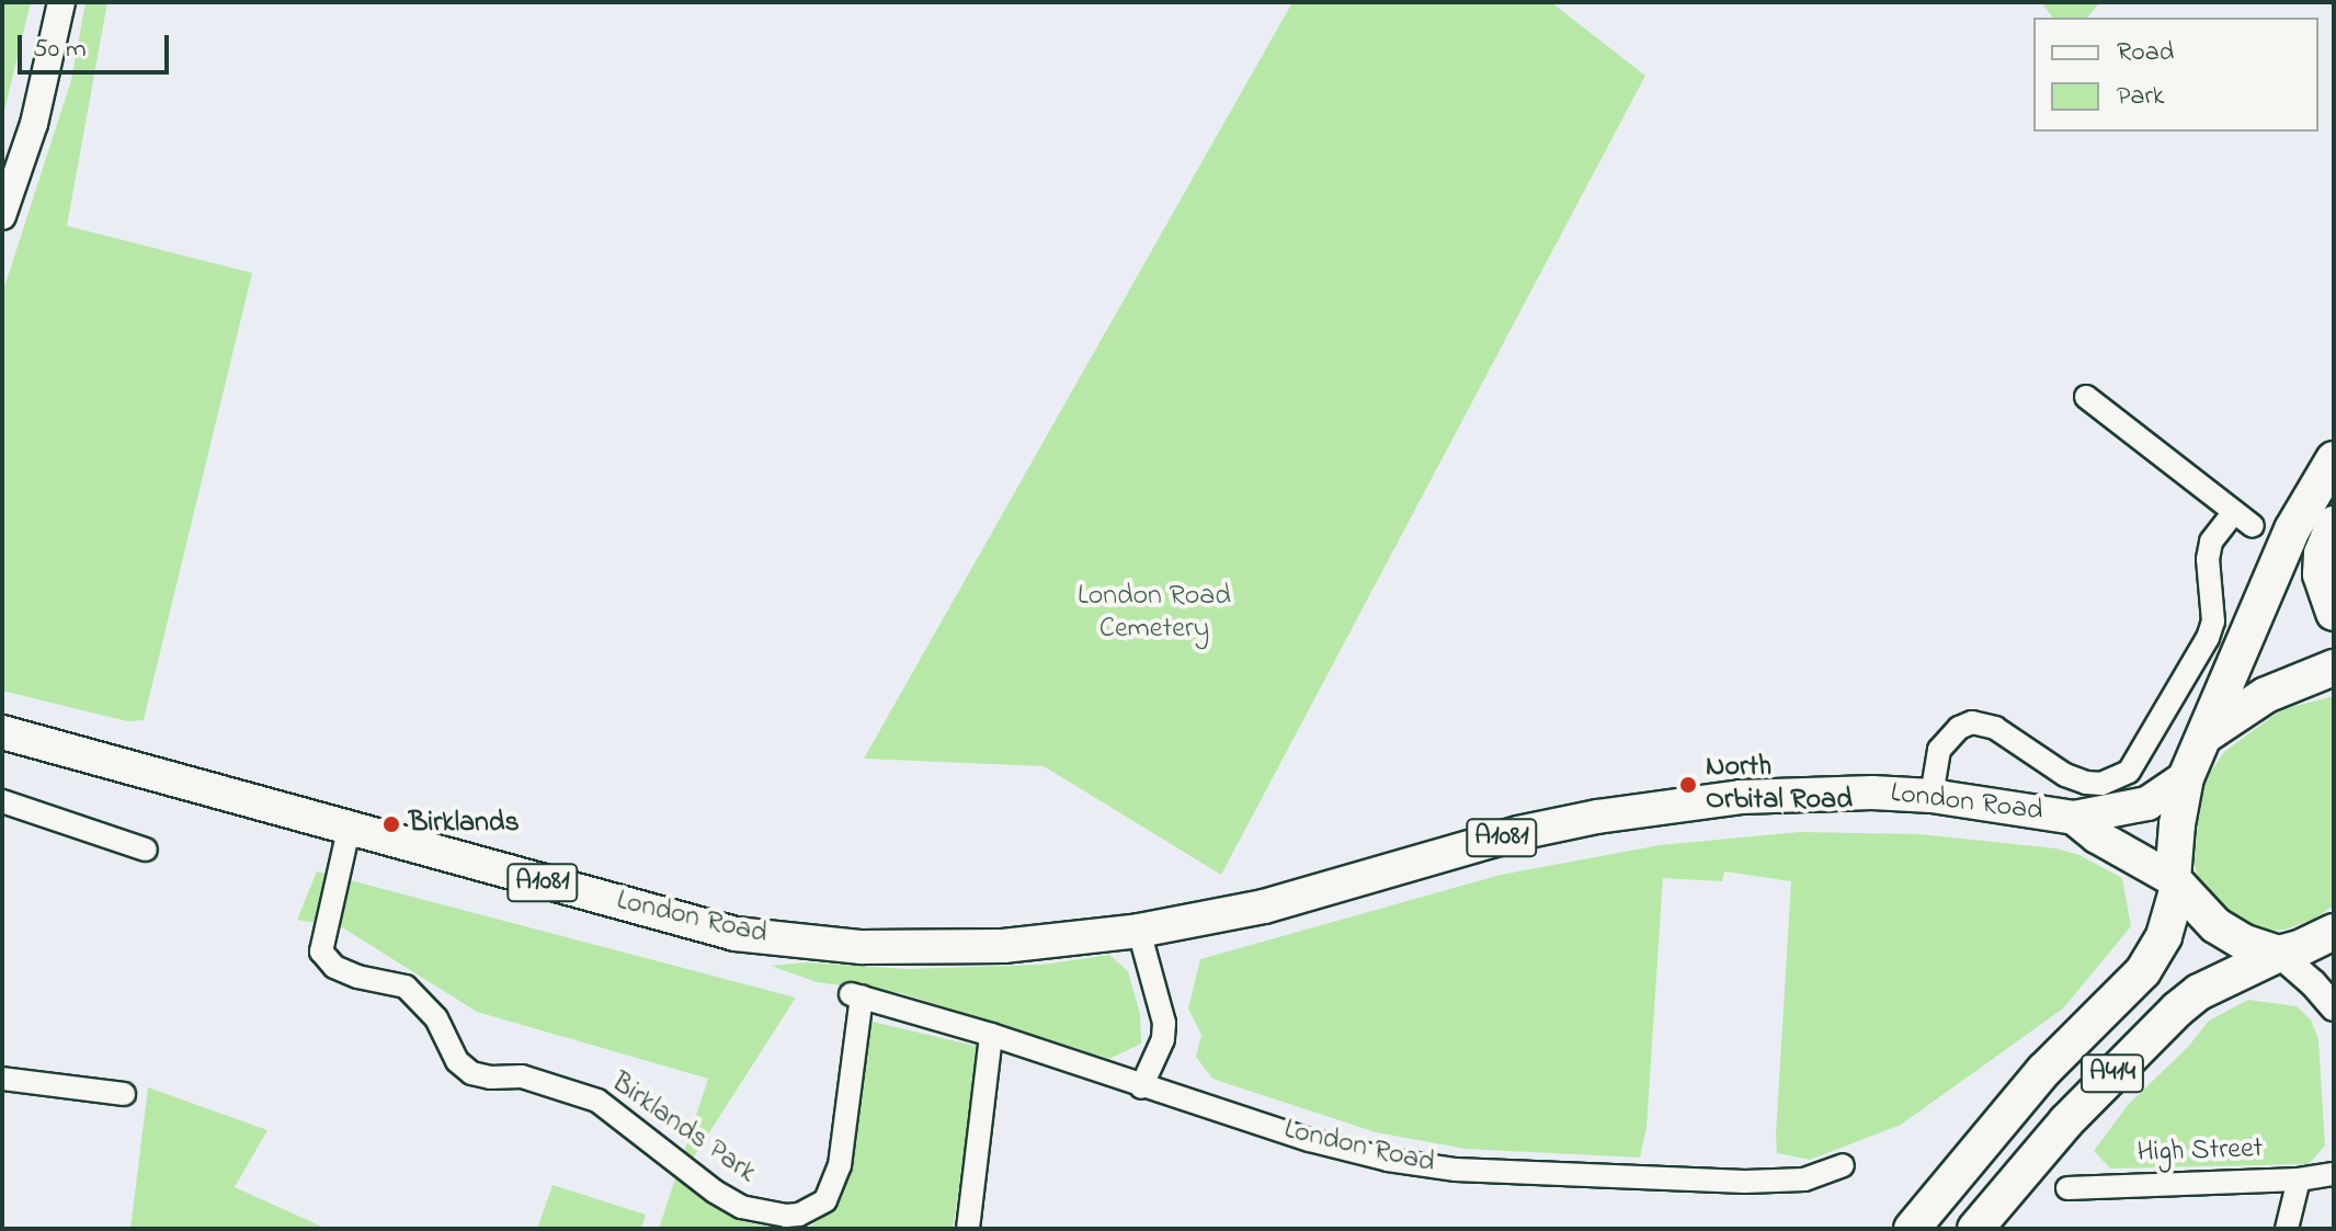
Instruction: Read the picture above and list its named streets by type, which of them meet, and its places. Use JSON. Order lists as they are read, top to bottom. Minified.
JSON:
{"streets":{"highway":["A414"],"main road":["London Road","A1081"],"street":["Birklands Park","High Street"]},"crossings":[["London Road","A414"],["London Road","Birklands Park"]],"parks":["London Road Cemetery"],"places":["North Orbital Road","Birklands"],"legend":["Road","Park"],"scale_bar":"50 m"}
